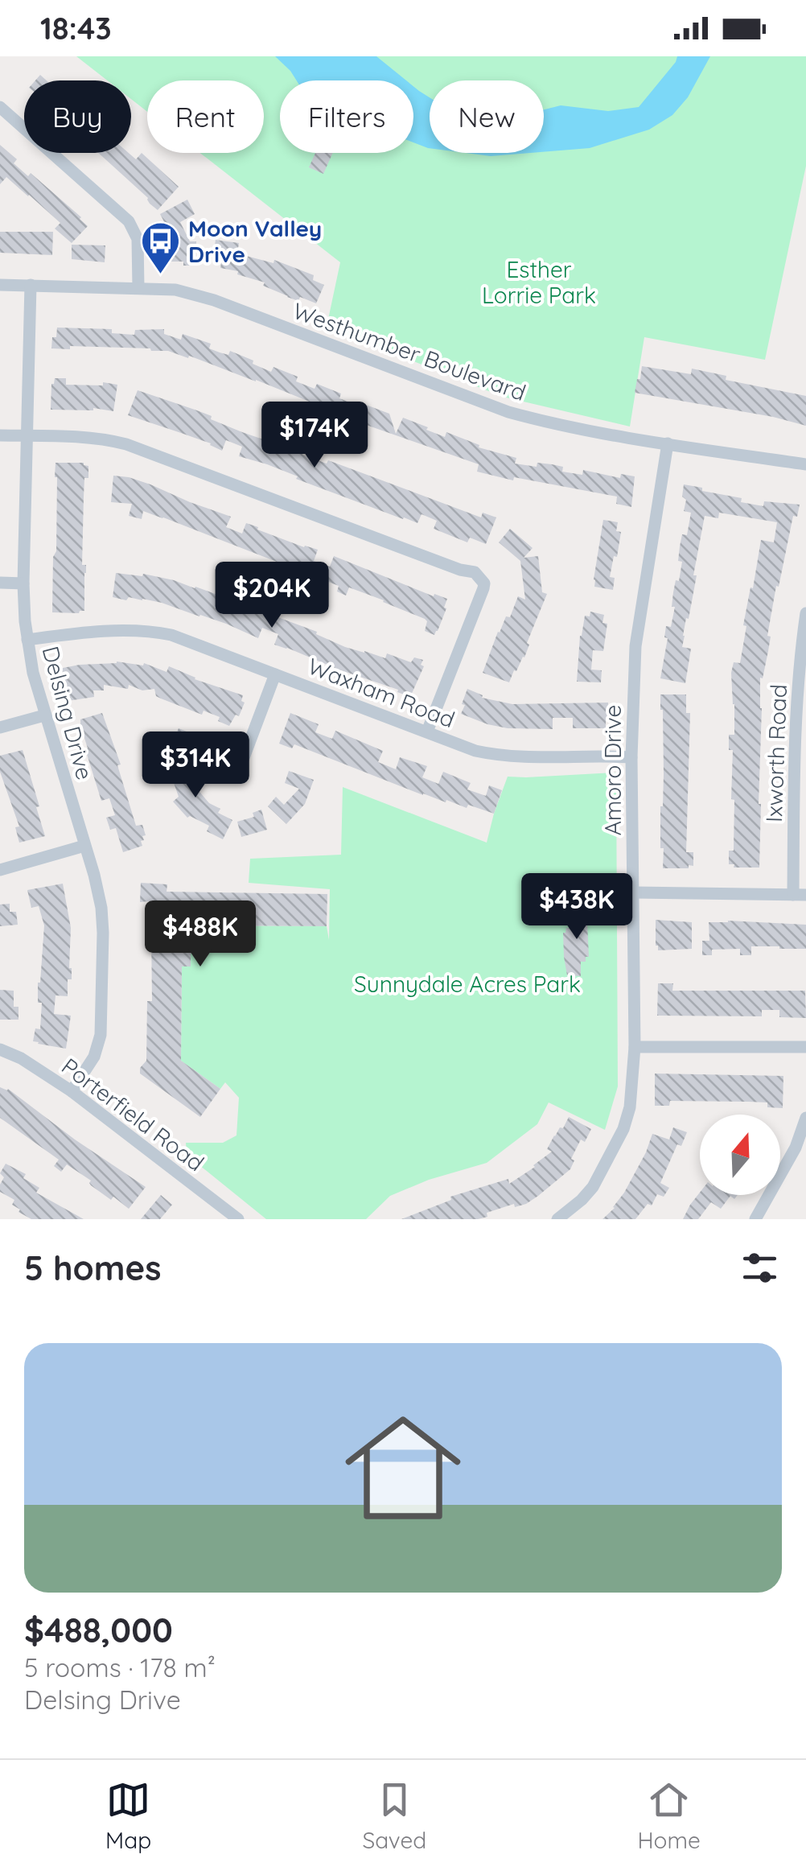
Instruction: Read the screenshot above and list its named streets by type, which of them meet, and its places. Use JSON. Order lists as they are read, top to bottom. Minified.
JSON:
{"streets":{"street":["Westhumber Boulevard","Waxham Road","Delsing Drive","Ixworth Road","Amoro Drive","Porterfield Road"]},"crossings":[["Westhumber Boulevard","Delsing Drive"],["Westhumber Boulevard","Amoro Drive"],["Waxham Road","Delsing Drive"],["Waxham Road","Amoro Drive"],["Delsing Drive","Porterfield Road"]],"parks":["Esther Lorrie Park","Sunnydale Acres Park"],"places":{"bus stop":["Moon Valley Drive"]},"north":"top","page":{"status":"18:43","chip":["Buy","Rent","Filters","New"],"price":["$174K","$204K","$314K","$438K","$488K"],"heading":"5 homes","list":[{"name":"$488,000","note":"5 rooms · 178 m² · Delsing Drive"}],"tabs":["Map","Saved","Home"]}}
